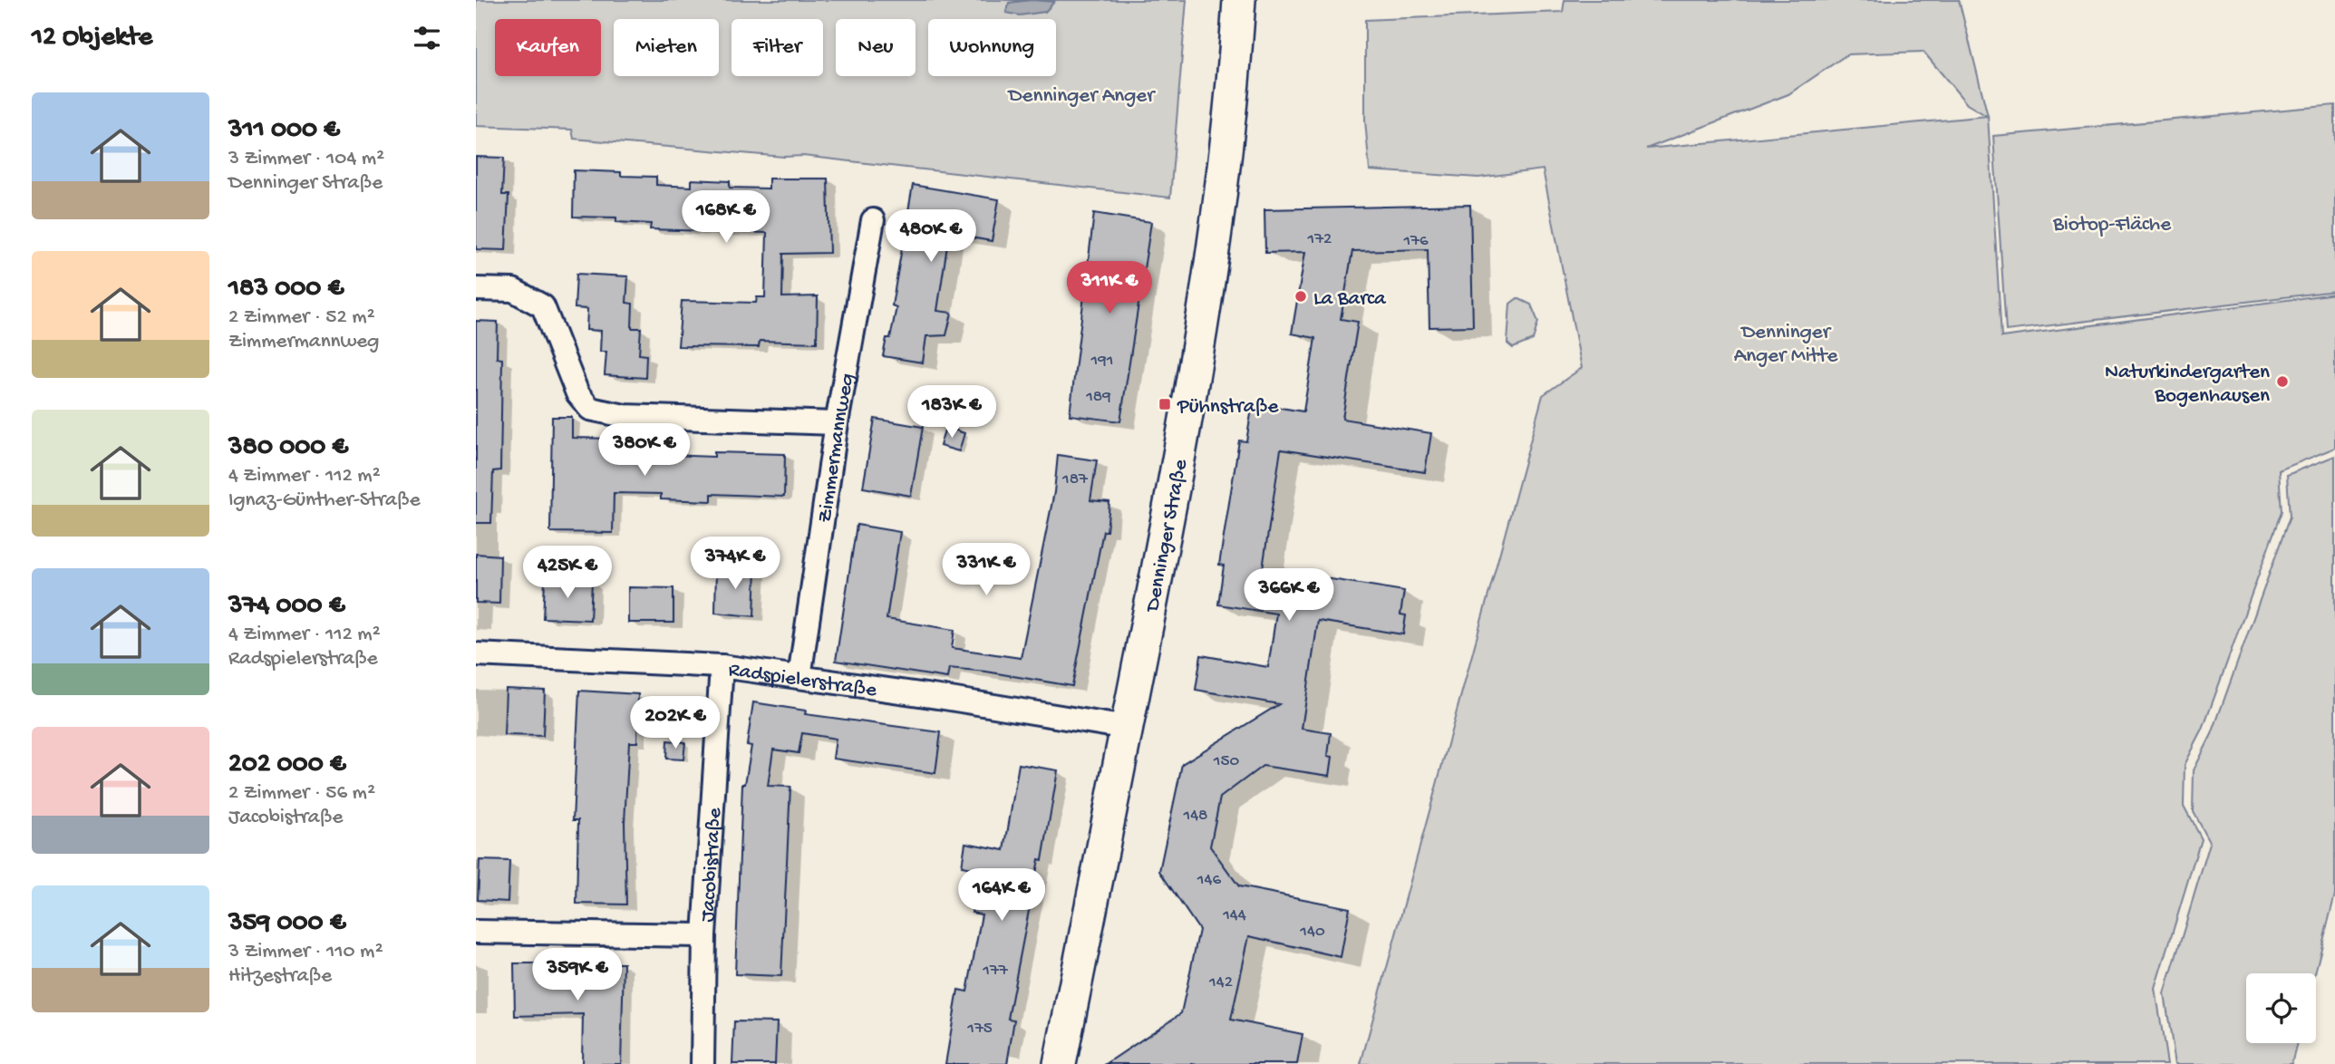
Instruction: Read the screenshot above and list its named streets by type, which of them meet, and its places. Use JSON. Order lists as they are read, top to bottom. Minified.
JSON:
{"streets":{"street":["Zimmermannweg","Denninger Straße","Radspielerstraße","Jacobistraße"]},"crossings":[["Zimmermannweg","Radspielerstraße"],["Denninger Straße","Radspielerstraße"],["Radspielerstraße","Jacobistraße"]],"parks":["Denninger Anger","Biotop-Fläche","Denninger Anger Mitte"],"places":{"other":["La Barca","Naturkindergarten Bogenhausen"],"transit":["Pühnstraße"]},"house_numbers":["172","176","191","189","187","150","148","146","144","140","177","142","175"],"page":{"heading":"12 Objekte","chip":["Kaufen","Mieten","Filter","Neu","Wohnung"],"list":[{"name":"311 000 €","note":"3 Zimmer · 104 m² · Denninger Straße"},{"name":"183 000 €","note":"2 Zimmer · 52 m² · Zimmermannweg"},{"name":"380 000 €","note":"4 Zimmer · 112 m² · Ignaz-Günther-Straße"},{"name":"374 000 €","note":"4 Zimmer · 112 m² · Radspielerstraße"},{"name":"202 000 €","note":"2 Zimmer · 56 m² · Jacobistraße"},{"name":"359 000 €","note":"3 Zimmer · 110 m² · Hitzestraße"}],"price":["168K €","480K €","311K €","183K €","380K €","374K €","331K €","425K €","366K €","202K €","164K €","359K €"]}}
